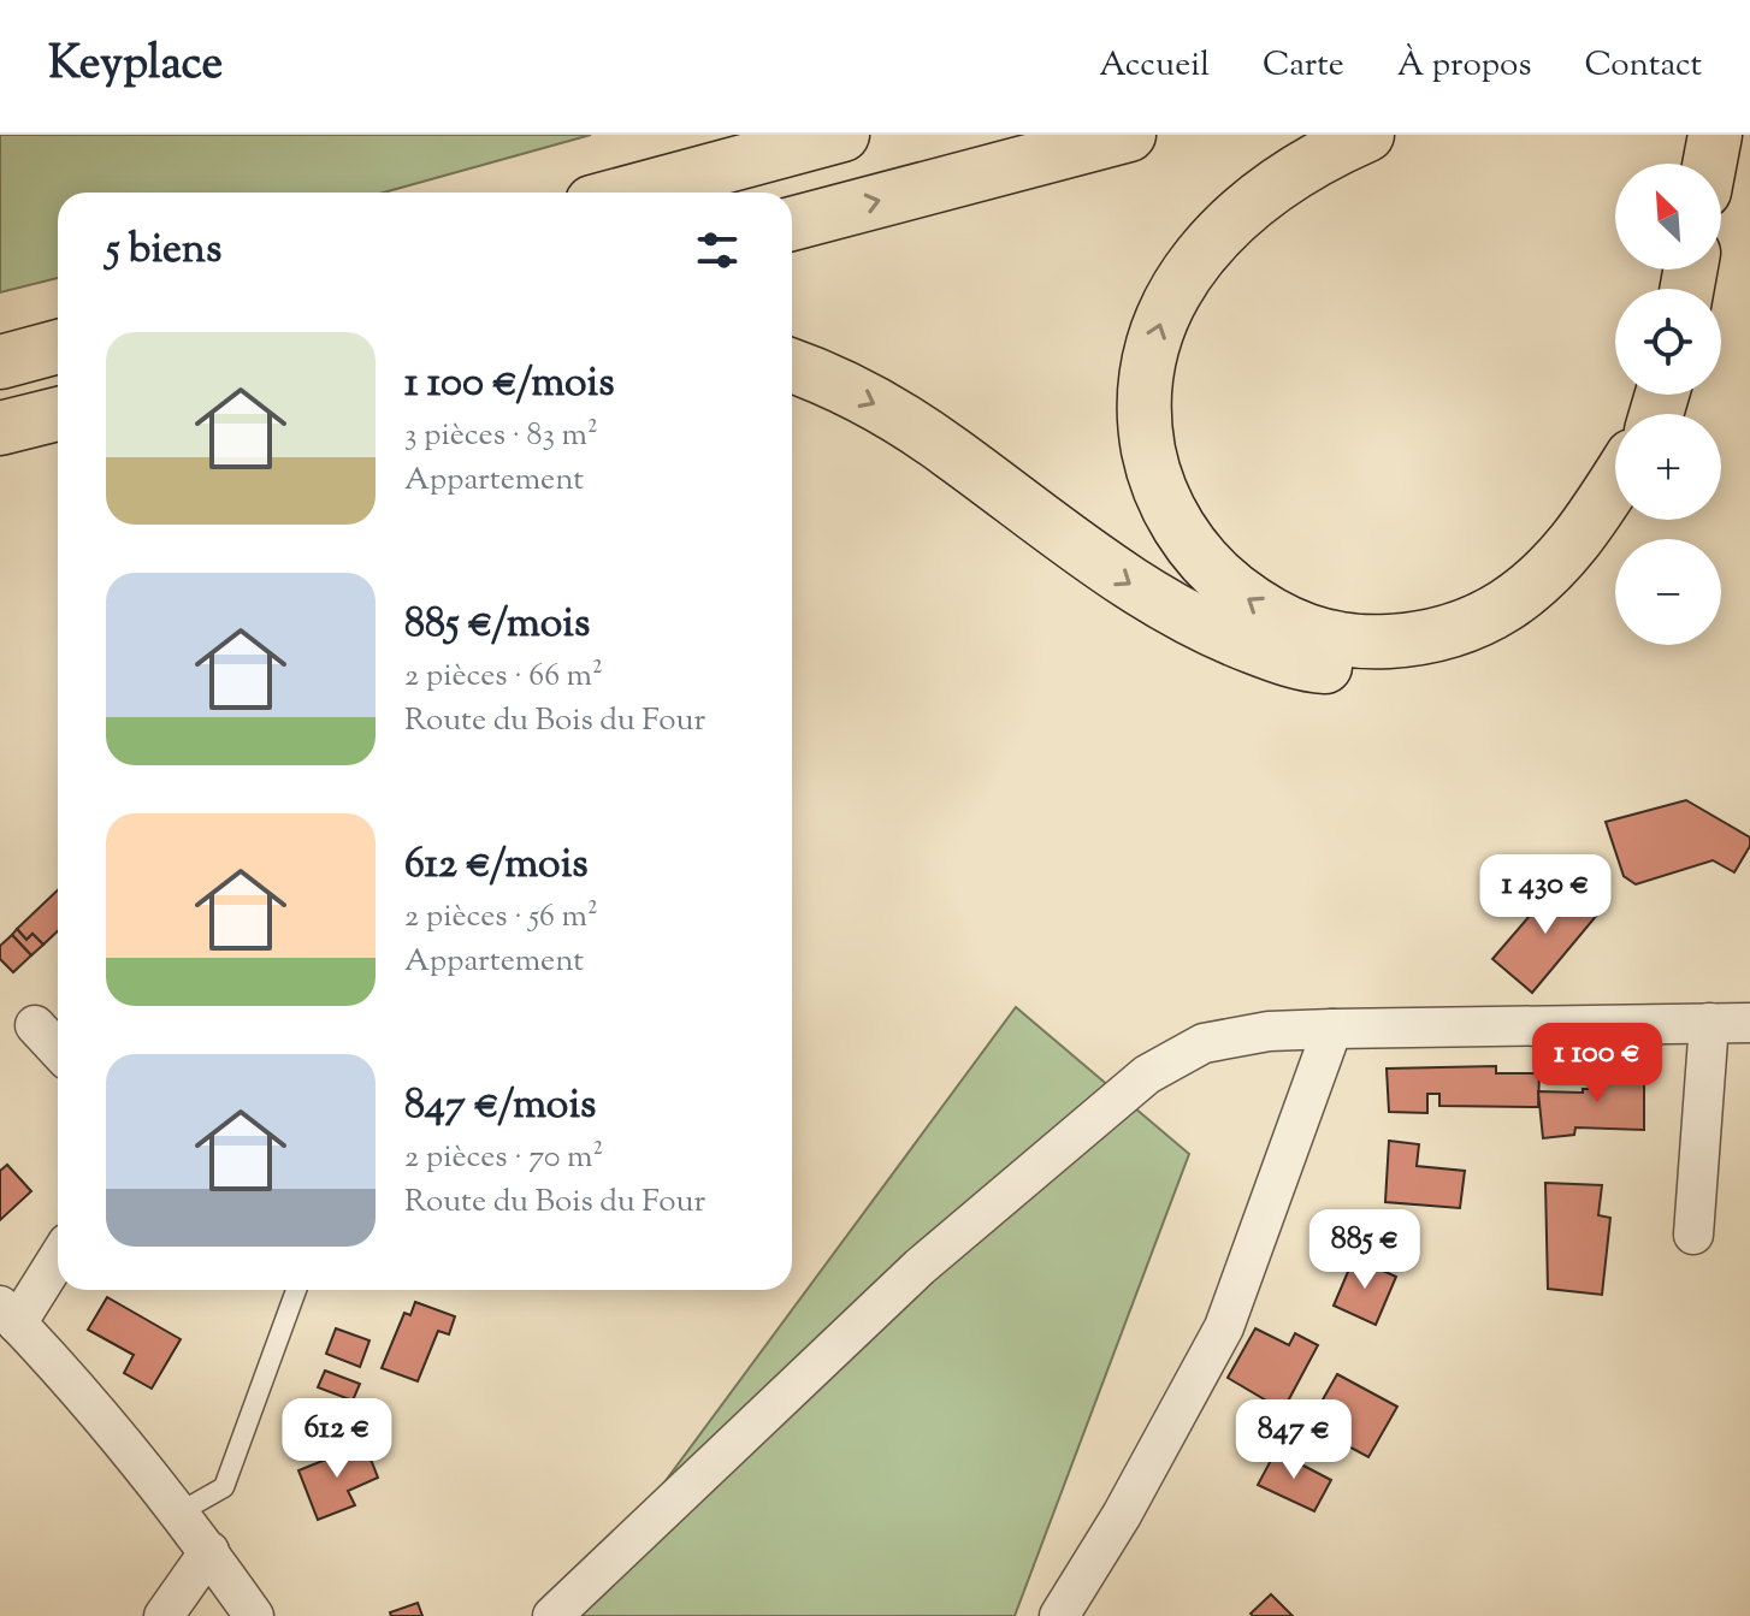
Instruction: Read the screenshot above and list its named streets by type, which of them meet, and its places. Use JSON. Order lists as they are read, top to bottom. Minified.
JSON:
{"north":"top left","page":{"header":"Keyplace","nav":["Accueil","Carte","À propos","Contact"],"map_buttons":["+","−"],"heading":"5 biens","list":[{"name":"1 100 €/mois","note":"3 pièces · 83 m² · Appartement"},{"name":"885 €/mois","note":"2 pièces · 66 m² · Route du Bois du Four"},{"name":"612 €/mois","note":"2 pièces · 56 m² · Appartement"},{"name":"847 €/mois","note":"2 pièces · 70 m² · Route du Bois du Four"}],"price":["1 430 €","1 100 €","885 €","612 €","847 €"]}}
